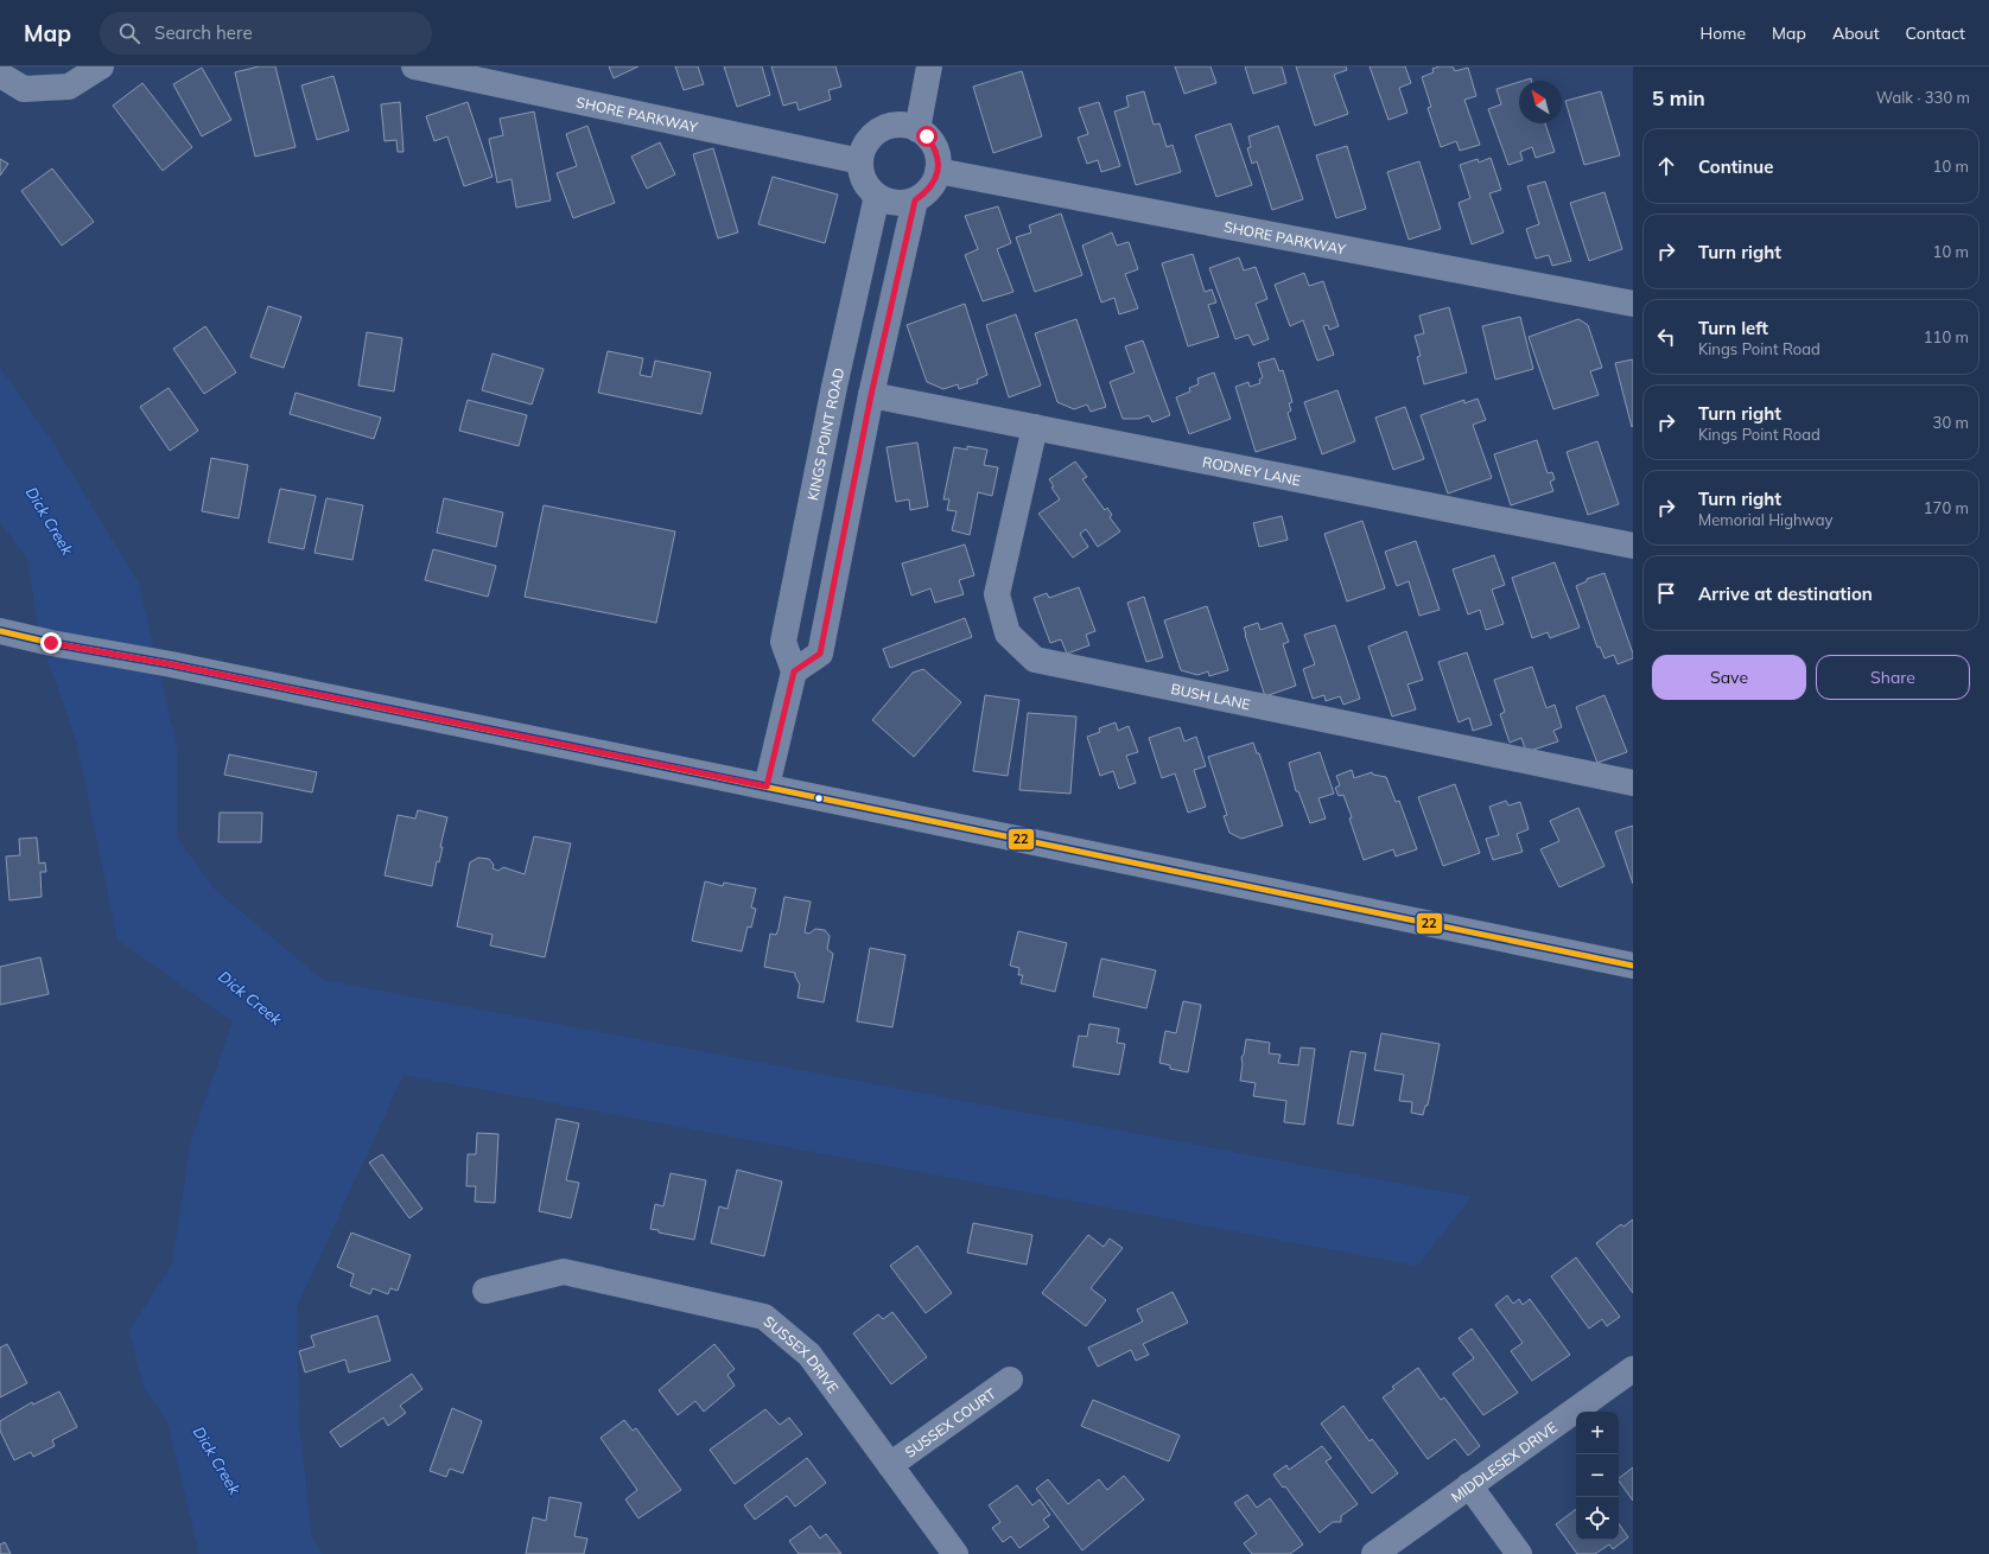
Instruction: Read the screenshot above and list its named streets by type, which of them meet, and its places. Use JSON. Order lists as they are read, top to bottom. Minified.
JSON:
{"streets":{"street":["SHORE PARKWAY","KINGS POINT ROAD","RODNEY LANE","BUSH LANE","SUSSEX DRIVE","SUSSEX COURT","MIDDLESEX DRIVE"]},"crossings":[["SHORE PARKWAY","KINGS POINT ROAD"],["RODNEY LANE","BUSH LANE"],["SUSSEX DRIVE","SUSSEX COURT"]],"water":["Dick Creek"],"lines":["transit line 22"],"north":"top left","page":{"header":"Map","search":"Search here","nav":["Home","Map","About","Contact"],"heading":["5 min","Walk · 330 m"],"list":[["Continue","10 m"],["Turn right","10 m"],["Turn left","Kings Point Road","110 m"],["Turn right","Kings Point Road","30 m"],["Turn right","Memorial Highway","170 m"],"Arrive at destination"],"buttons":["Save","Share"],"map_buttons":["+","−"]}}
